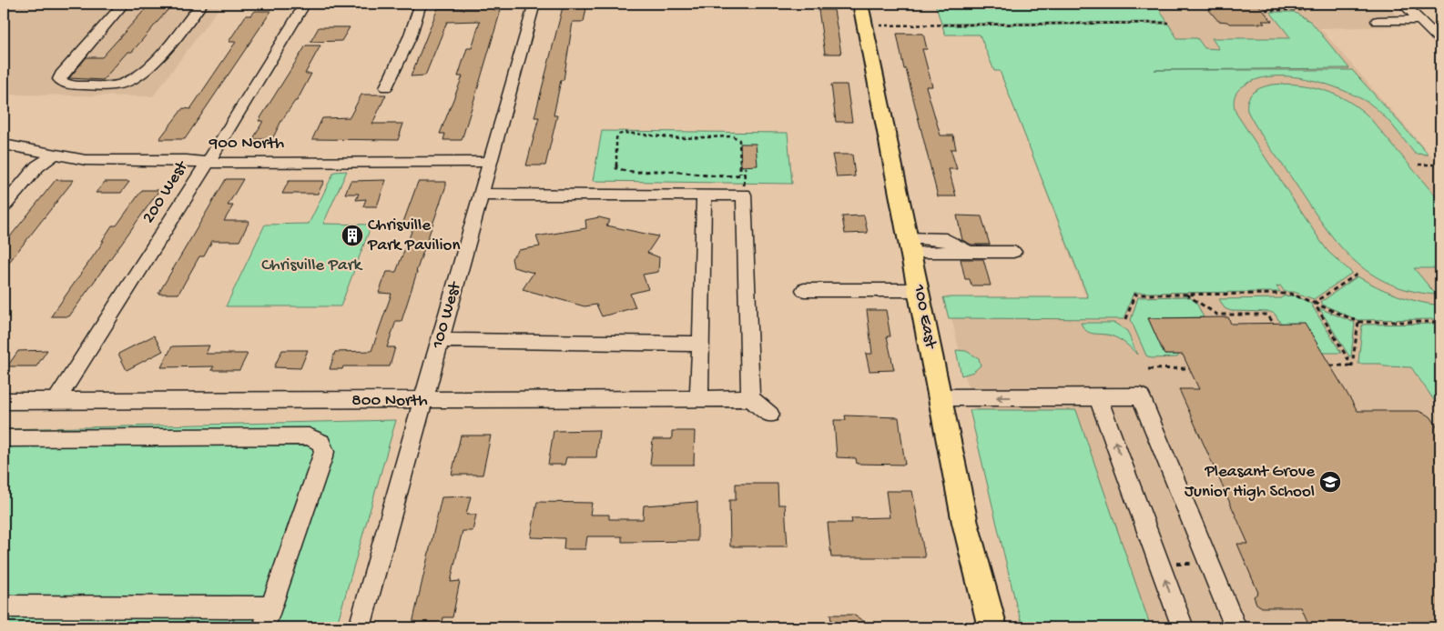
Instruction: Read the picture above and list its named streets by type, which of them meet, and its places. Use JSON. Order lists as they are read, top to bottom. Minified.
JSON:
{"streets":{"main road":["100 East"],"street":["900 North","200 West","100 West","800 North"]},"crossings":[["900 North","200 West"],["900 North","100 West"],["200 West","800 North"],["100 West","800 North"]],"parks":["Chrisville Park"],"places":{"building":["Chrisville Park Pavilion"],"school or university":["Pleasant Grove Junior High School"]}}
